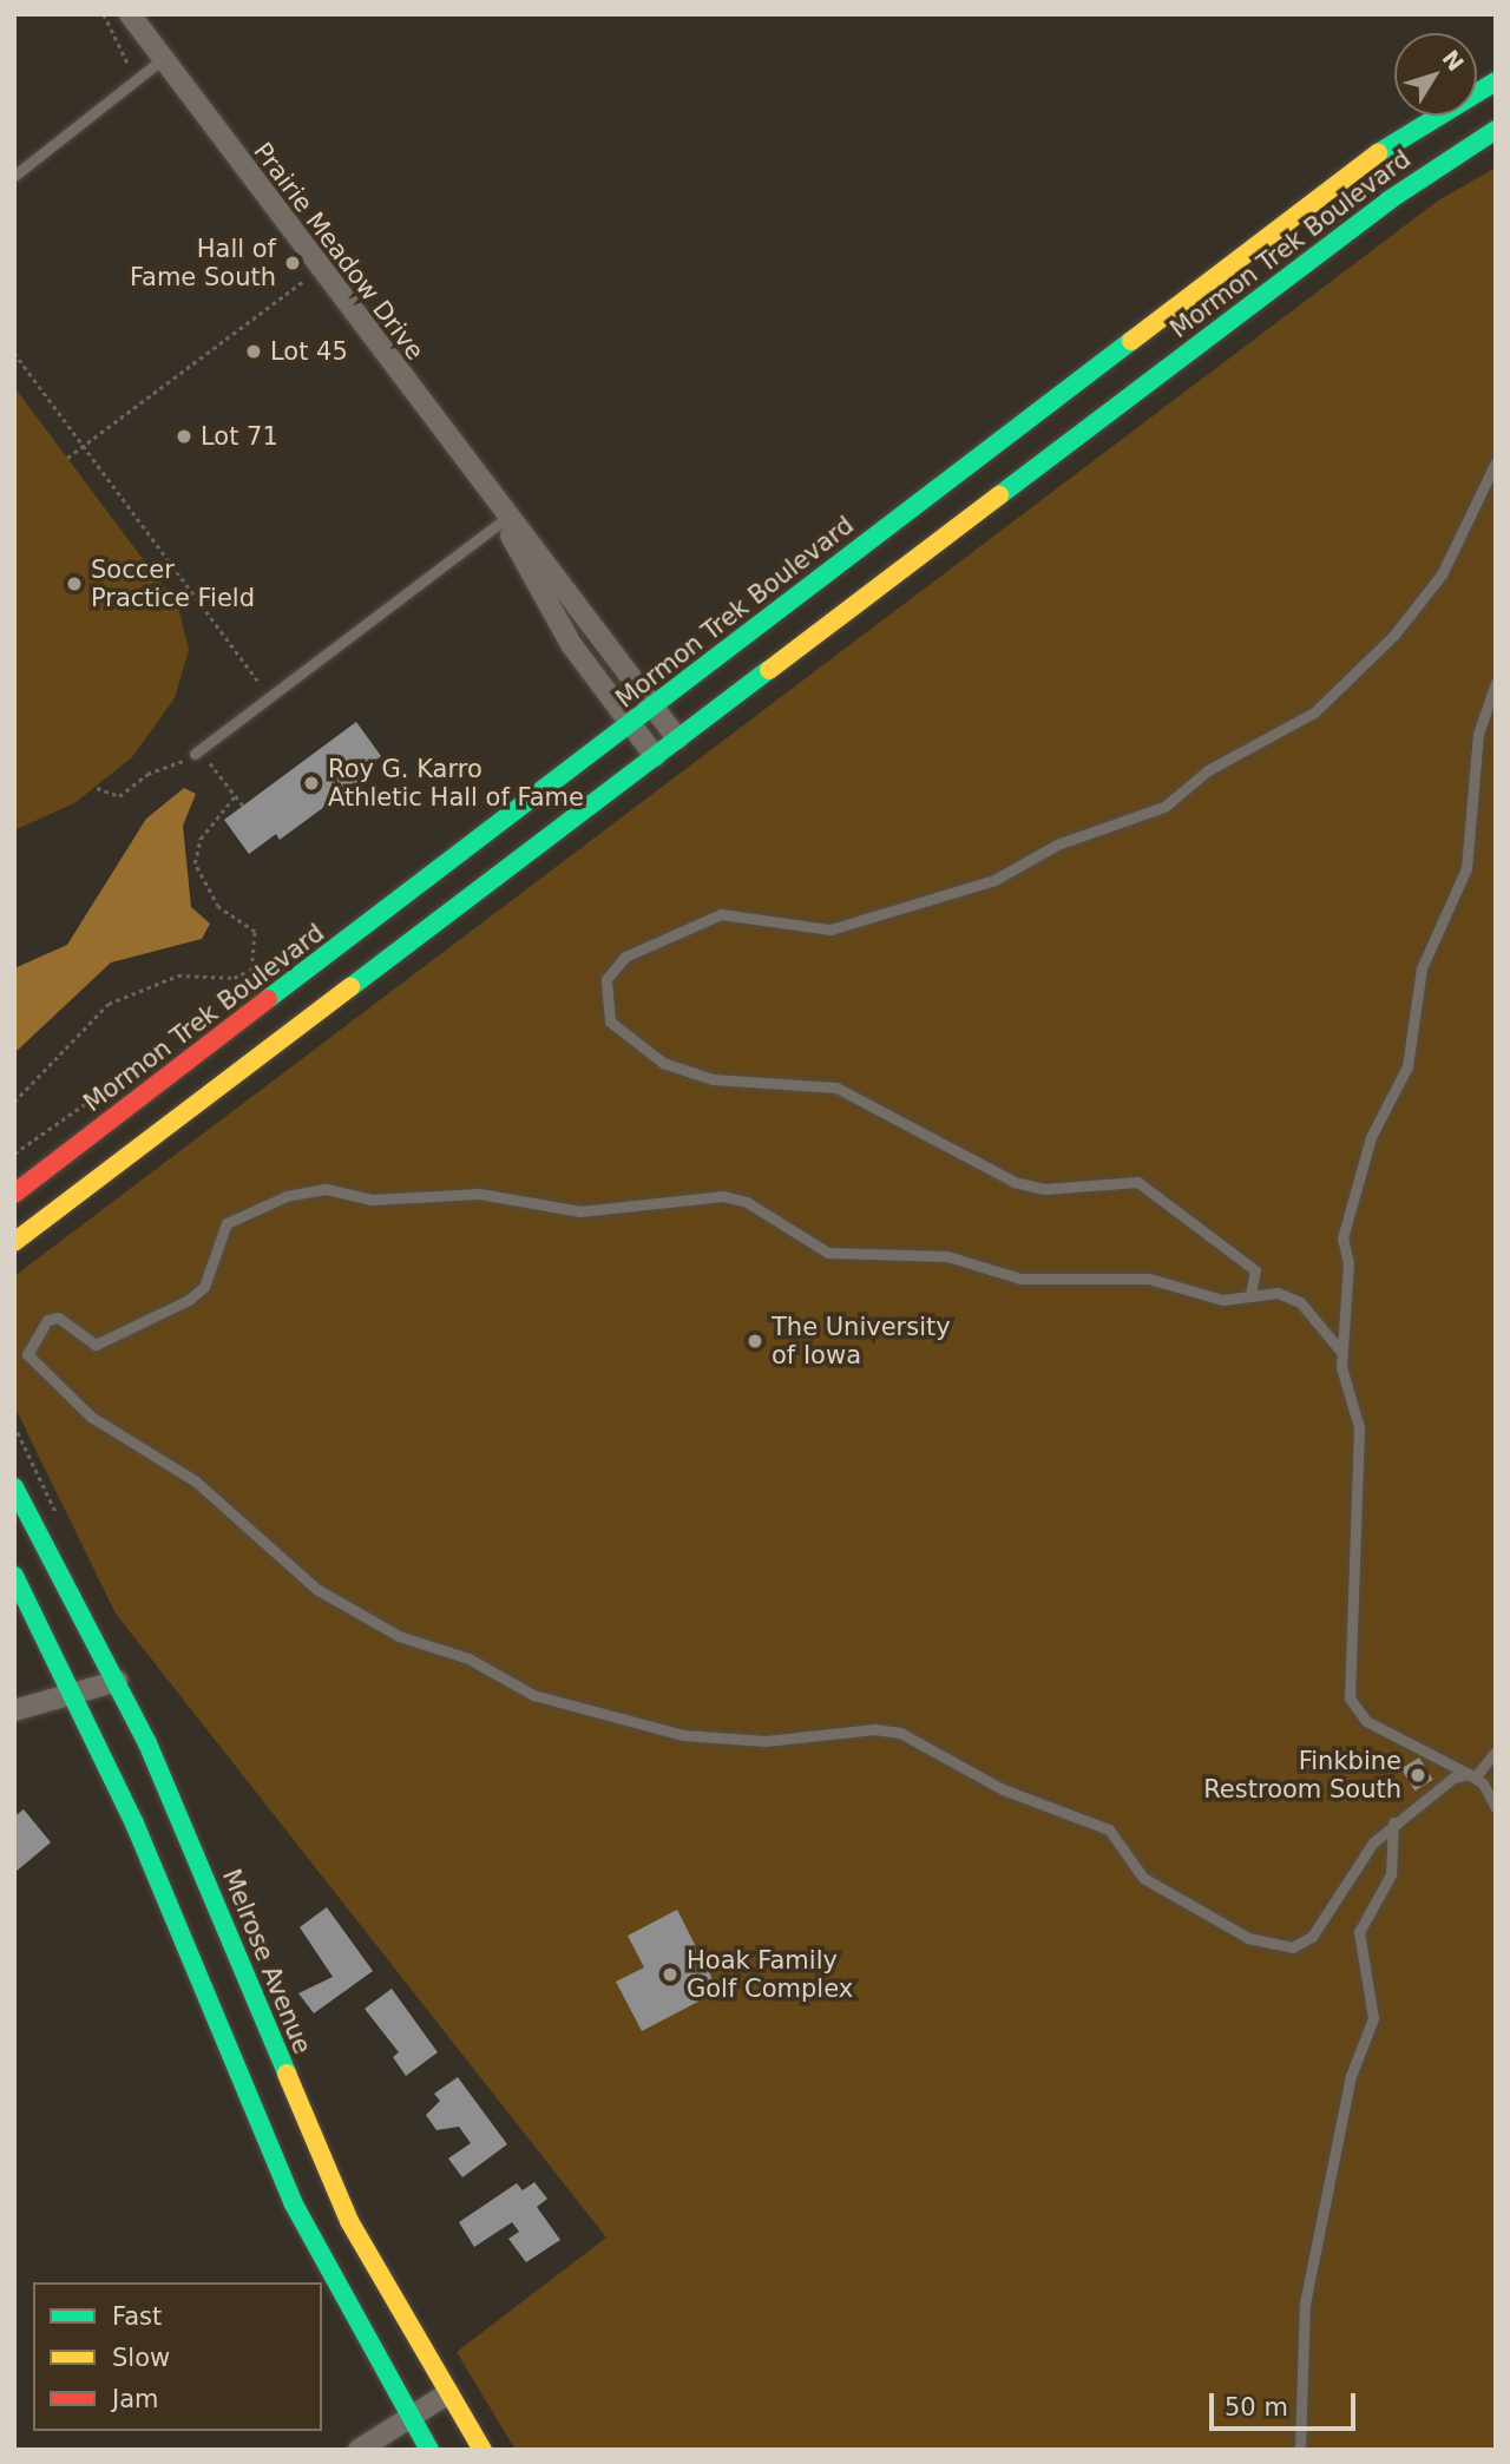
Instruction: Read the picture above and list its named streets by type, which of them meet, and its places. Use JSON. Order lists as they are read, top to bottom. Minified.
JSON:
{"streets":{"main road":["Mormon Trek Boulevard","Melrose Avenue"],"street":["Prairie Meadow Drive"]},"crossings":[["Mormon Trek Boulevard","Prairie Meadow Drive"]],"places":["Hall of Fame South","Lot 45","Lot 71","Soccer Practice Field","Roy G. Karro Athletic Hall of Fame","The University of Iowa","Finkbine Restroom South","Hoak Family Golf Complex"],"legend":["Fast","Slow","Jam"],"scale_bar":"50 m","north":"top right"}
